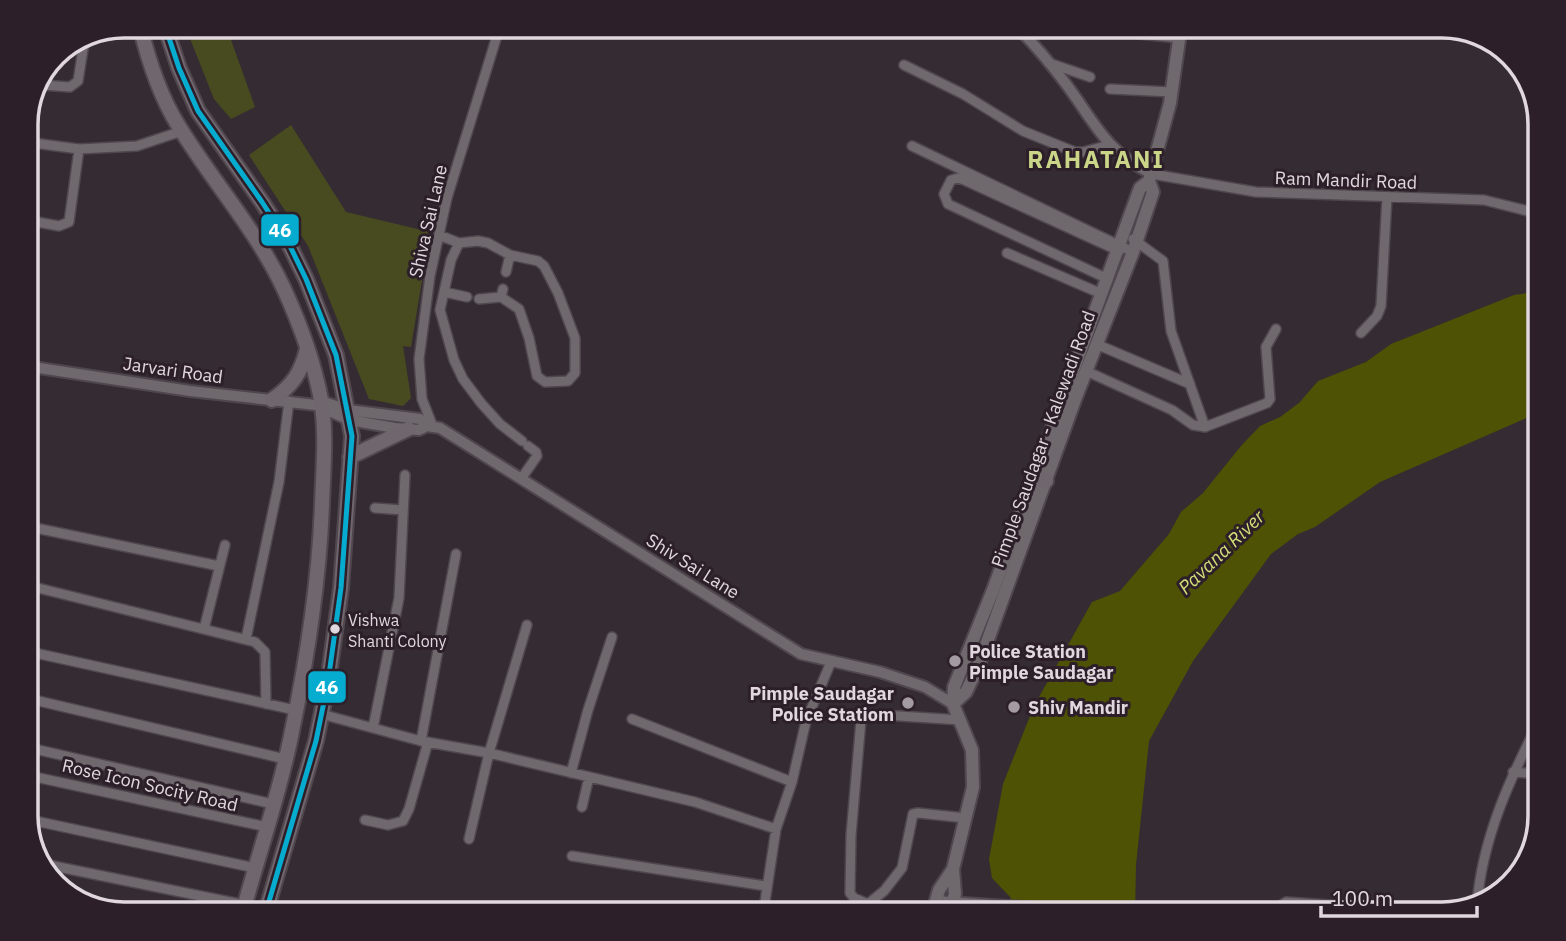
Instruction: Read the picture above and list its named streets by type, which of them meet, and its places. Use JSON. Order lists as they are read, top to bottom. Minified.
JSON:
{"streets":{"main road":["Pimple Saudagar - Kalewadi Road"],"street":["Ram Mandir Road","Shiva Sai Lane","Jarvari Road","Shiv Sai Lane","Rose Icon Socity Road"]},"crossings":[["Ram Mandir Road","Pimple Saudagar - Kalewadi Road"],["Shiva Sai Lane","Shiv Sai Lane"],["Jarvari Road","Shiv Sai Lane"],["Pimple Saudagar - Kalewadi Road","Shiv Sai Lane"]],"districts":["RAHATANI"],"water":["Pavana River"],"places":["Vishwa Shanti Colony","Police Station Pimple Saudagar","Pimple Saudagar Police Statiom","Shiv Mandir"],"lines":["transit line 46"],"scale_bar":"100 m"}
